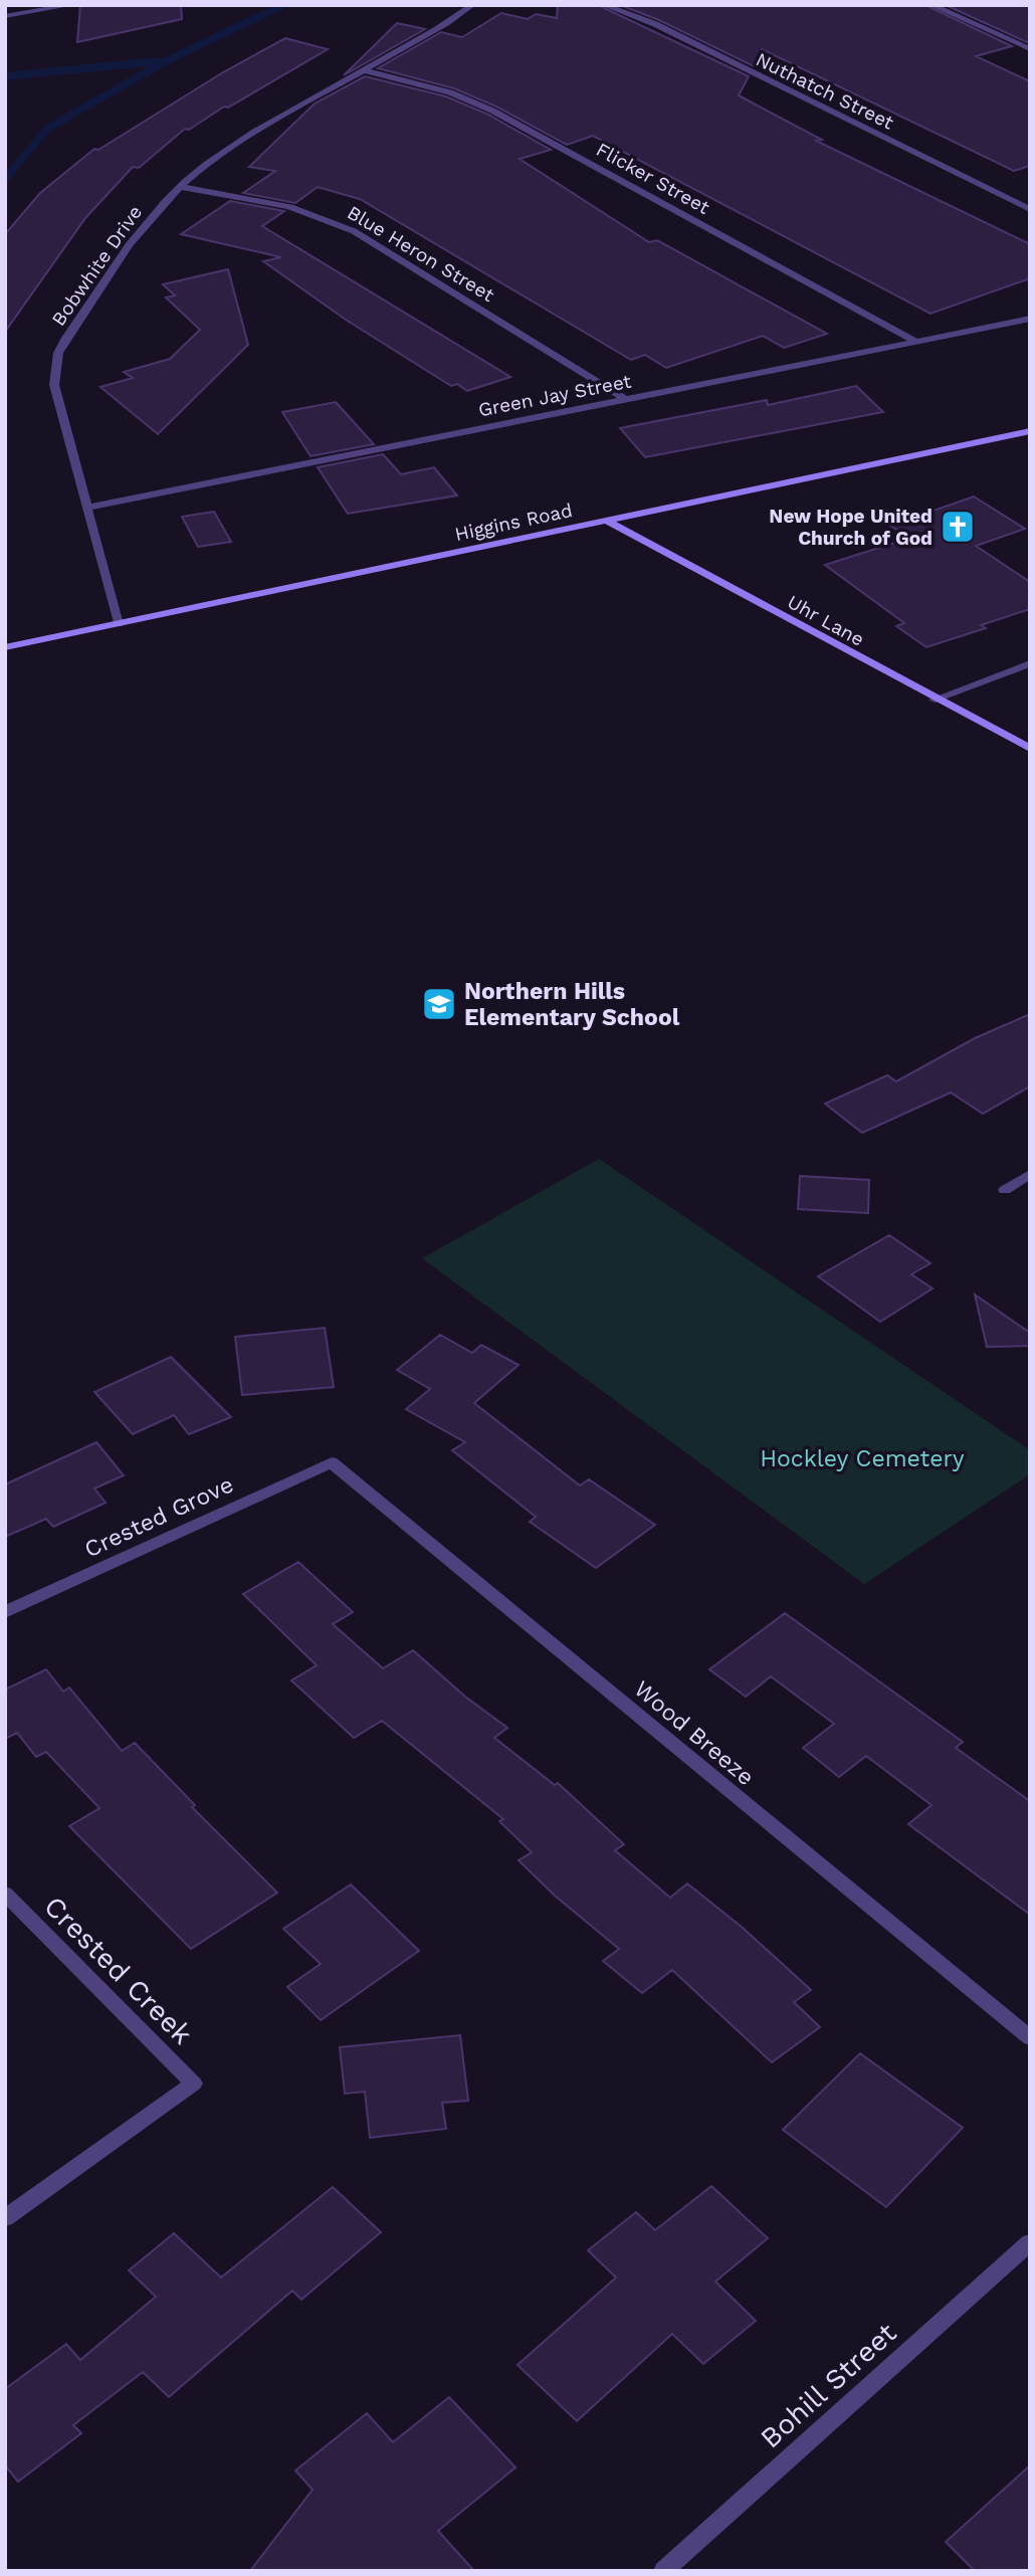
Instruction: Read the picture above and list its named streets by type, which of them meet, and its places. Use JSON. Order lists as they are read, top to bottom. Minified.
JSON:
{"streets":{"street":["Nuthatch Street","Flicker Street","Blue Heron Street","Bobwhite Drive","Green Jay Street","Higgins Road","Uhr Lane","Crested Grove","Wood Breeze","Crested Creek","Bohill Street"]},"crossings":[["Flicker Street","Bobwhite Drive"],["Flicker Street","Green Jay Street"],["Blue Heron Street","Bobwhite Drive"],["Blue Heron Street","Green Jay Street"],["Bobwhite Drive","Green Jay Street"],["Bobwhite Drive","Higgins Road"],["Higgins Road","Uhr Lane"],["Crested Grove","Wood Breeze"]],"parks":["Hockley Cemetery"],"places":{"church":["New Hope United Church of God"],"school or university":["Northern Hills Elementary School"]}}
